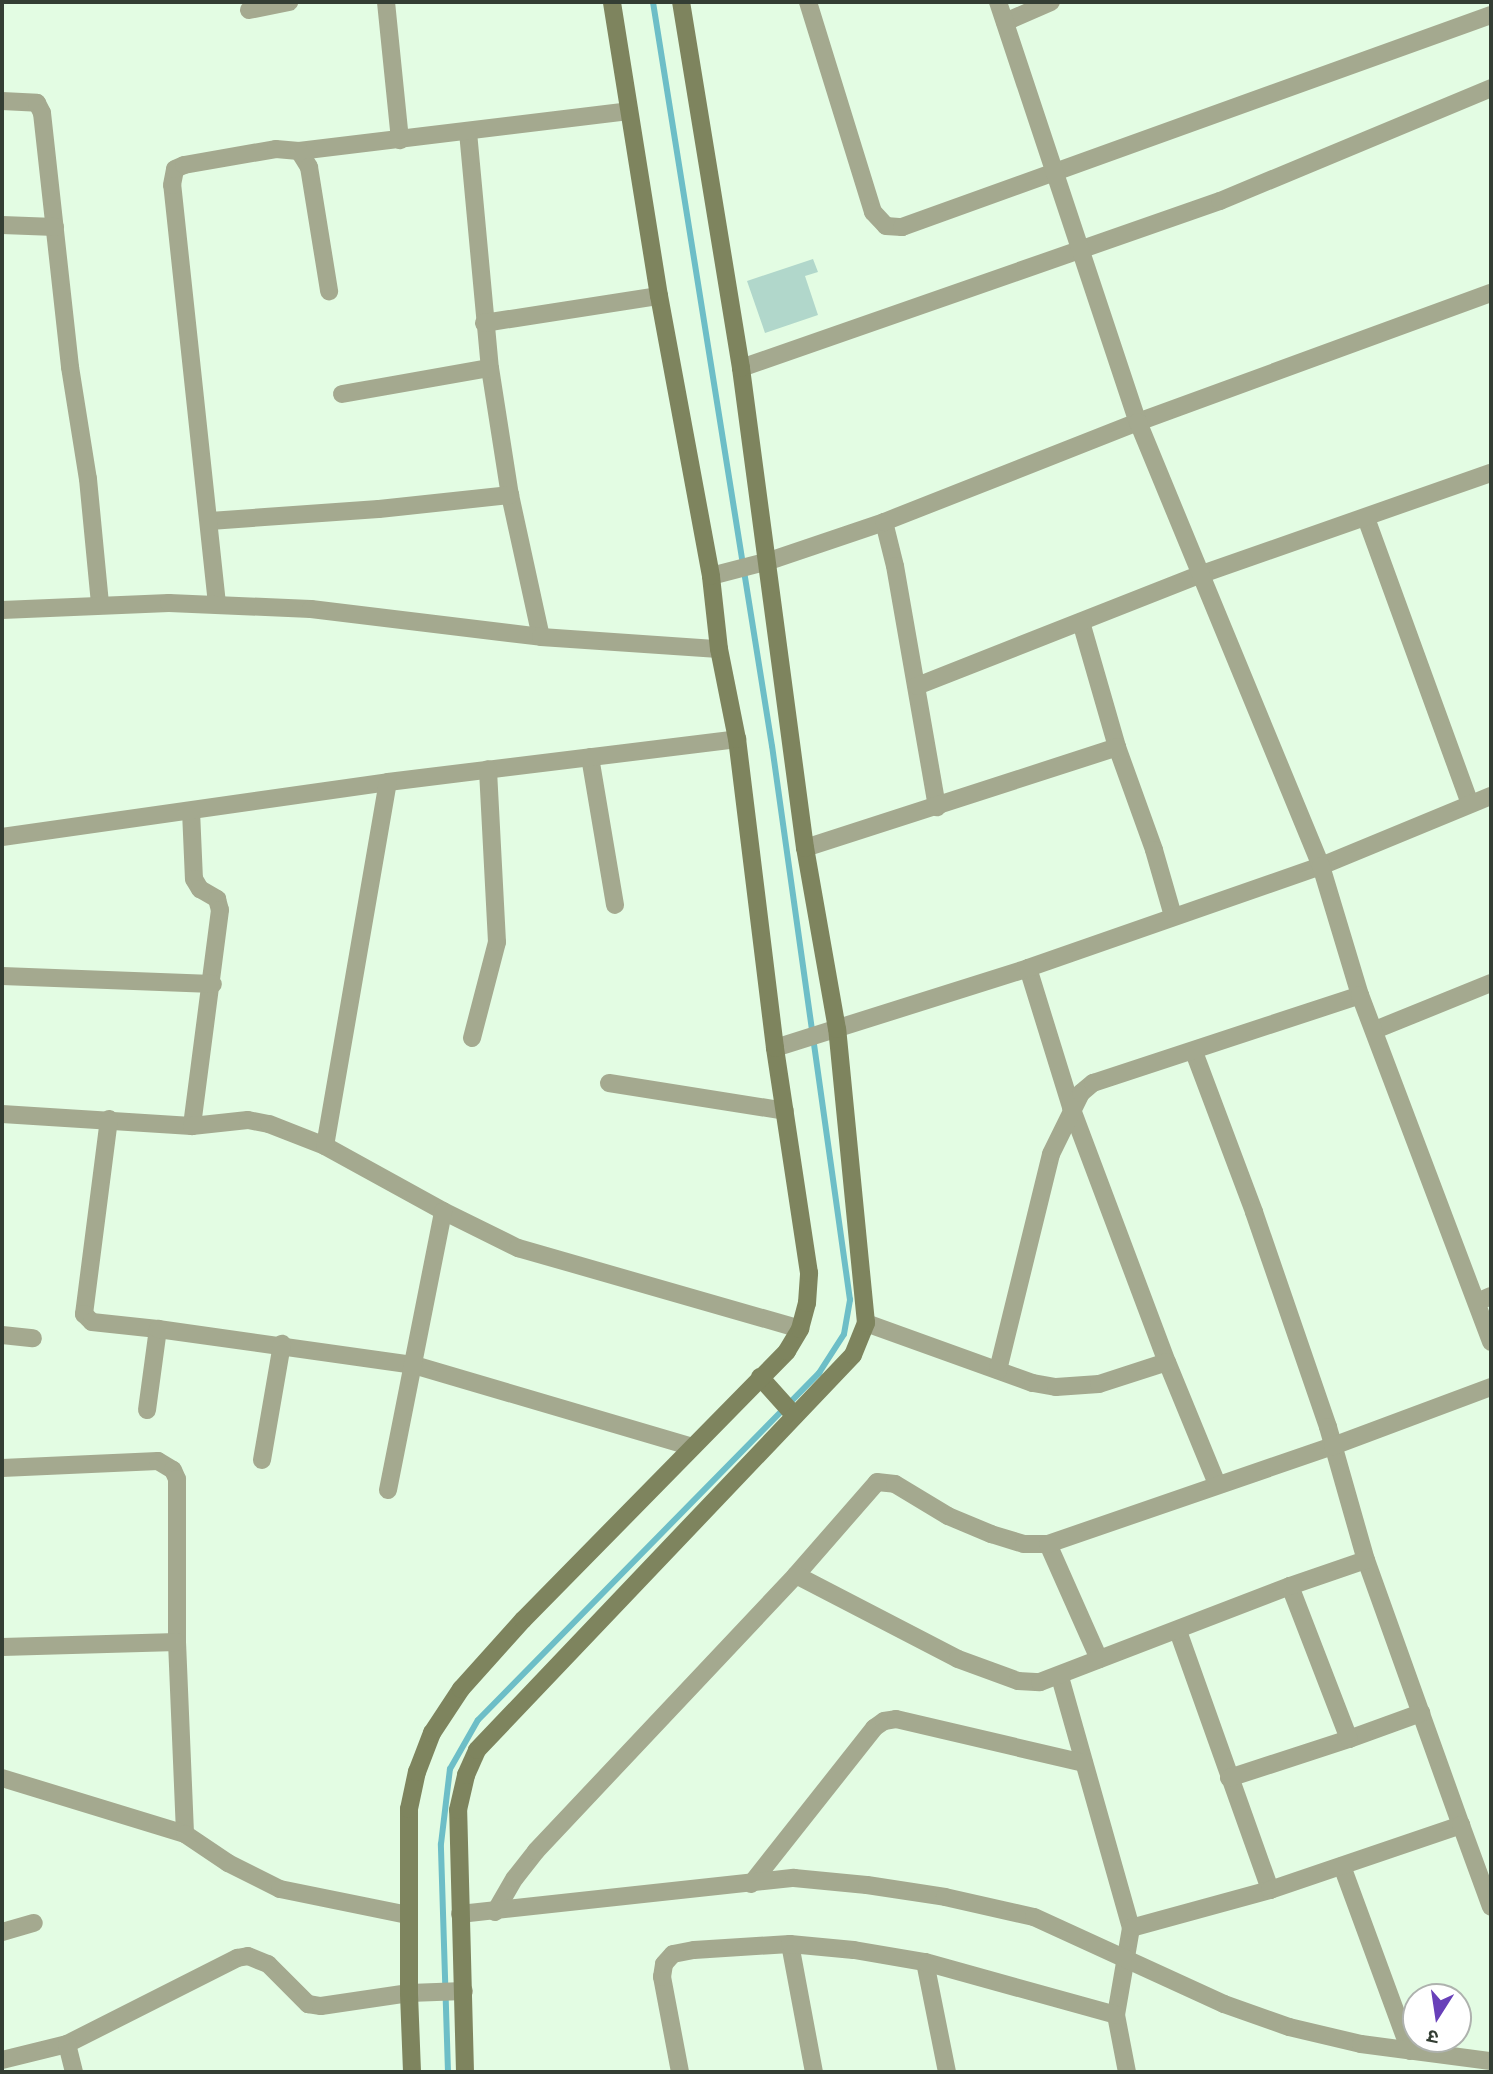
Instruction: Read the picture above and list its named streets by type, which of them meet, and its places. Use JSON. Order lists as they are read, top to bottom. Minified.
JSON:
{"north":"bottom"}
